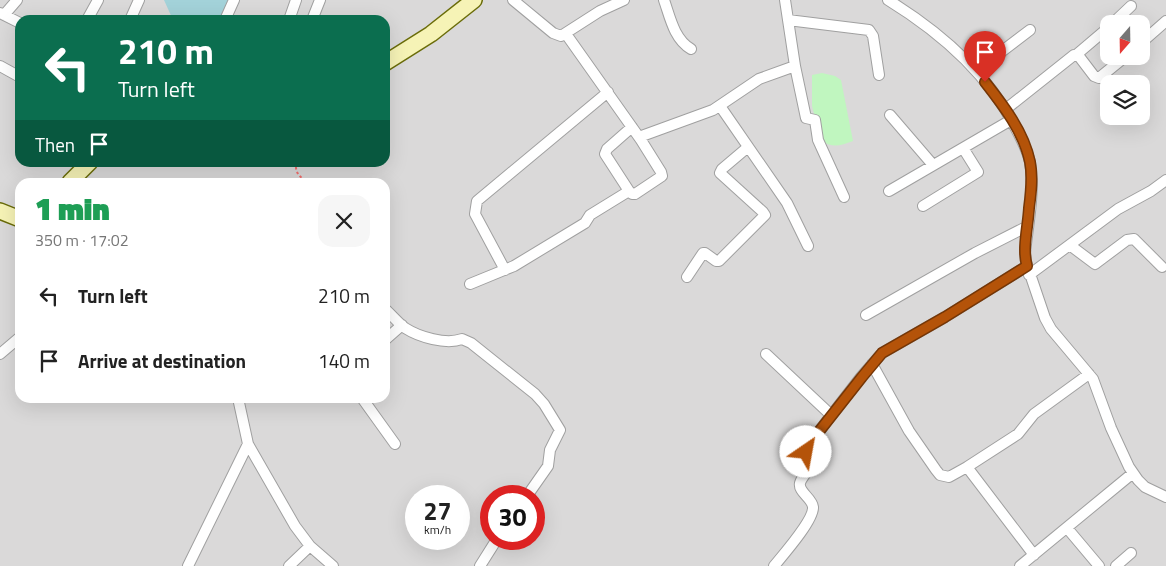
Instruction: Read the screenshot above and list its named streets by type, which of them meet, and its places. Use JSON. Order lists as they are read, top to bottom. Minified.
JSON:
{"north":"bottom","page":{"turn":["210 m","Turn left"],"then":"Then","heading":["1 min","350 m · 17:02"],"list":[{"name":"Turn left","value":"210 m"},{"name":"Arrive at destination","value":"140 m"}],"speed":"27 km/h","limit":"30"}}
